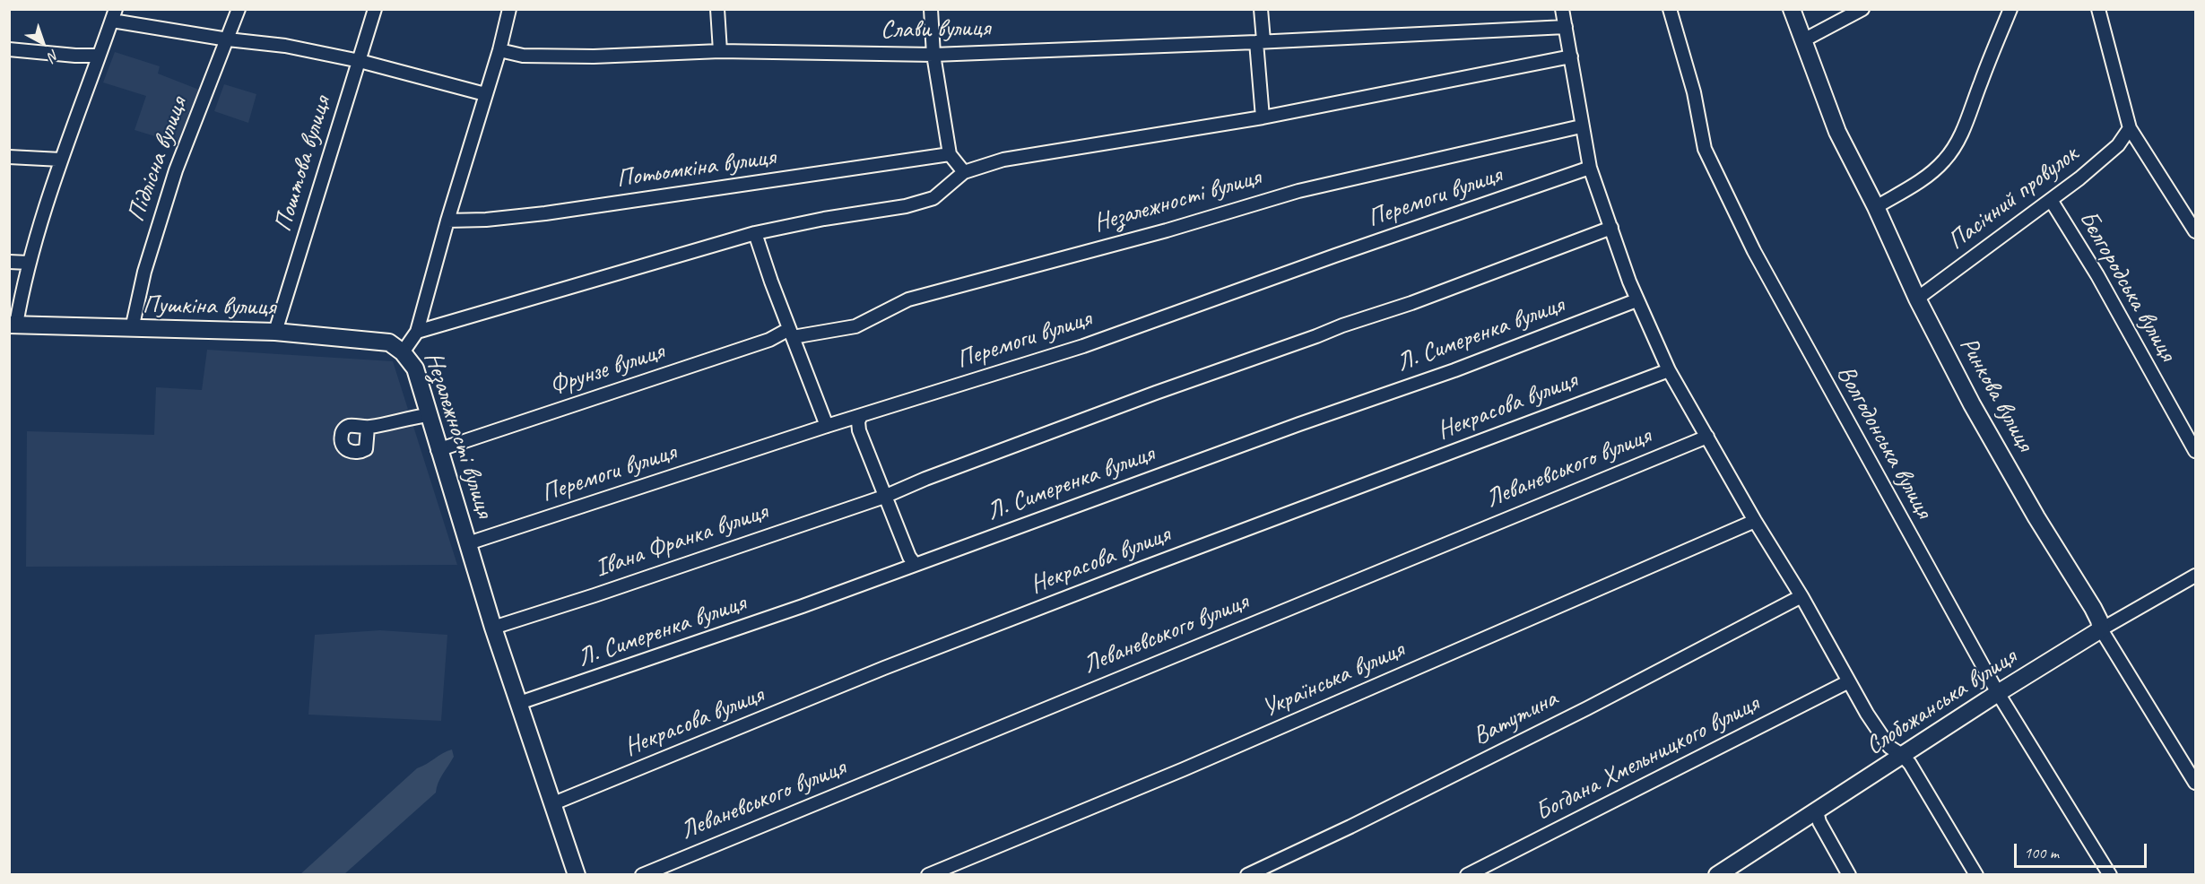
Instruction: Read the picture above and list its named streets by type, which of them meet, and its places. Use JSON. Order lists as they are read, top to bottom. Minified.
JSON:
{"streets":{"main road":["Незалежності вулиця","Пушкіна вулиця","Ринкова вулиця","Слобожанська вулиця"],"street":["Слави вулиця","Підлісна вулиця","Поштова вулиця","Потьомкіна вулиця","Перемоги вулиця","Пасічний провулок","Бєлгородська вулиця","Л. Симеренка вулиця","Фрунзе вулиця","Некрасова вулиця","Волгодонська вулиця","Леваневського вулиця","Івана Франка вулиця","Українська вулиця","Ватутина","Богдана Хмельницкого вулиця"]},"crossings":[["Слави вулиця","Незалежності вулиця"],["Підлісна вулиця","Пушкіна вулиця"],["Поштова вулиця","Пушкіна вулиця"],["Потьомкіна вулиця","Незалежності вулиця"],["Перемоги вулиця","Незалежності вулиця"],["Пасічний провулок","Бєлгородська вулиця"],["Пасічний провулок","Ринкова вулиця"],["Незалежності вулиця","Пушкіна вулиця"],["Незалежності вулиця","Л. Симеренка вулиця"],["Незалежності вулиця","Фрунзе вулиця"],["Незалежності вулиця","Некрасова вулиця"],["Незалежності вулиця","Івана Франка вулиця"],["Ринкова вулиця","Слобожанська вулиця"],["Волгодонська вулиця","Слобожанська вулиця"]],"scale_bar":"100 m","north":"bottom right"}
